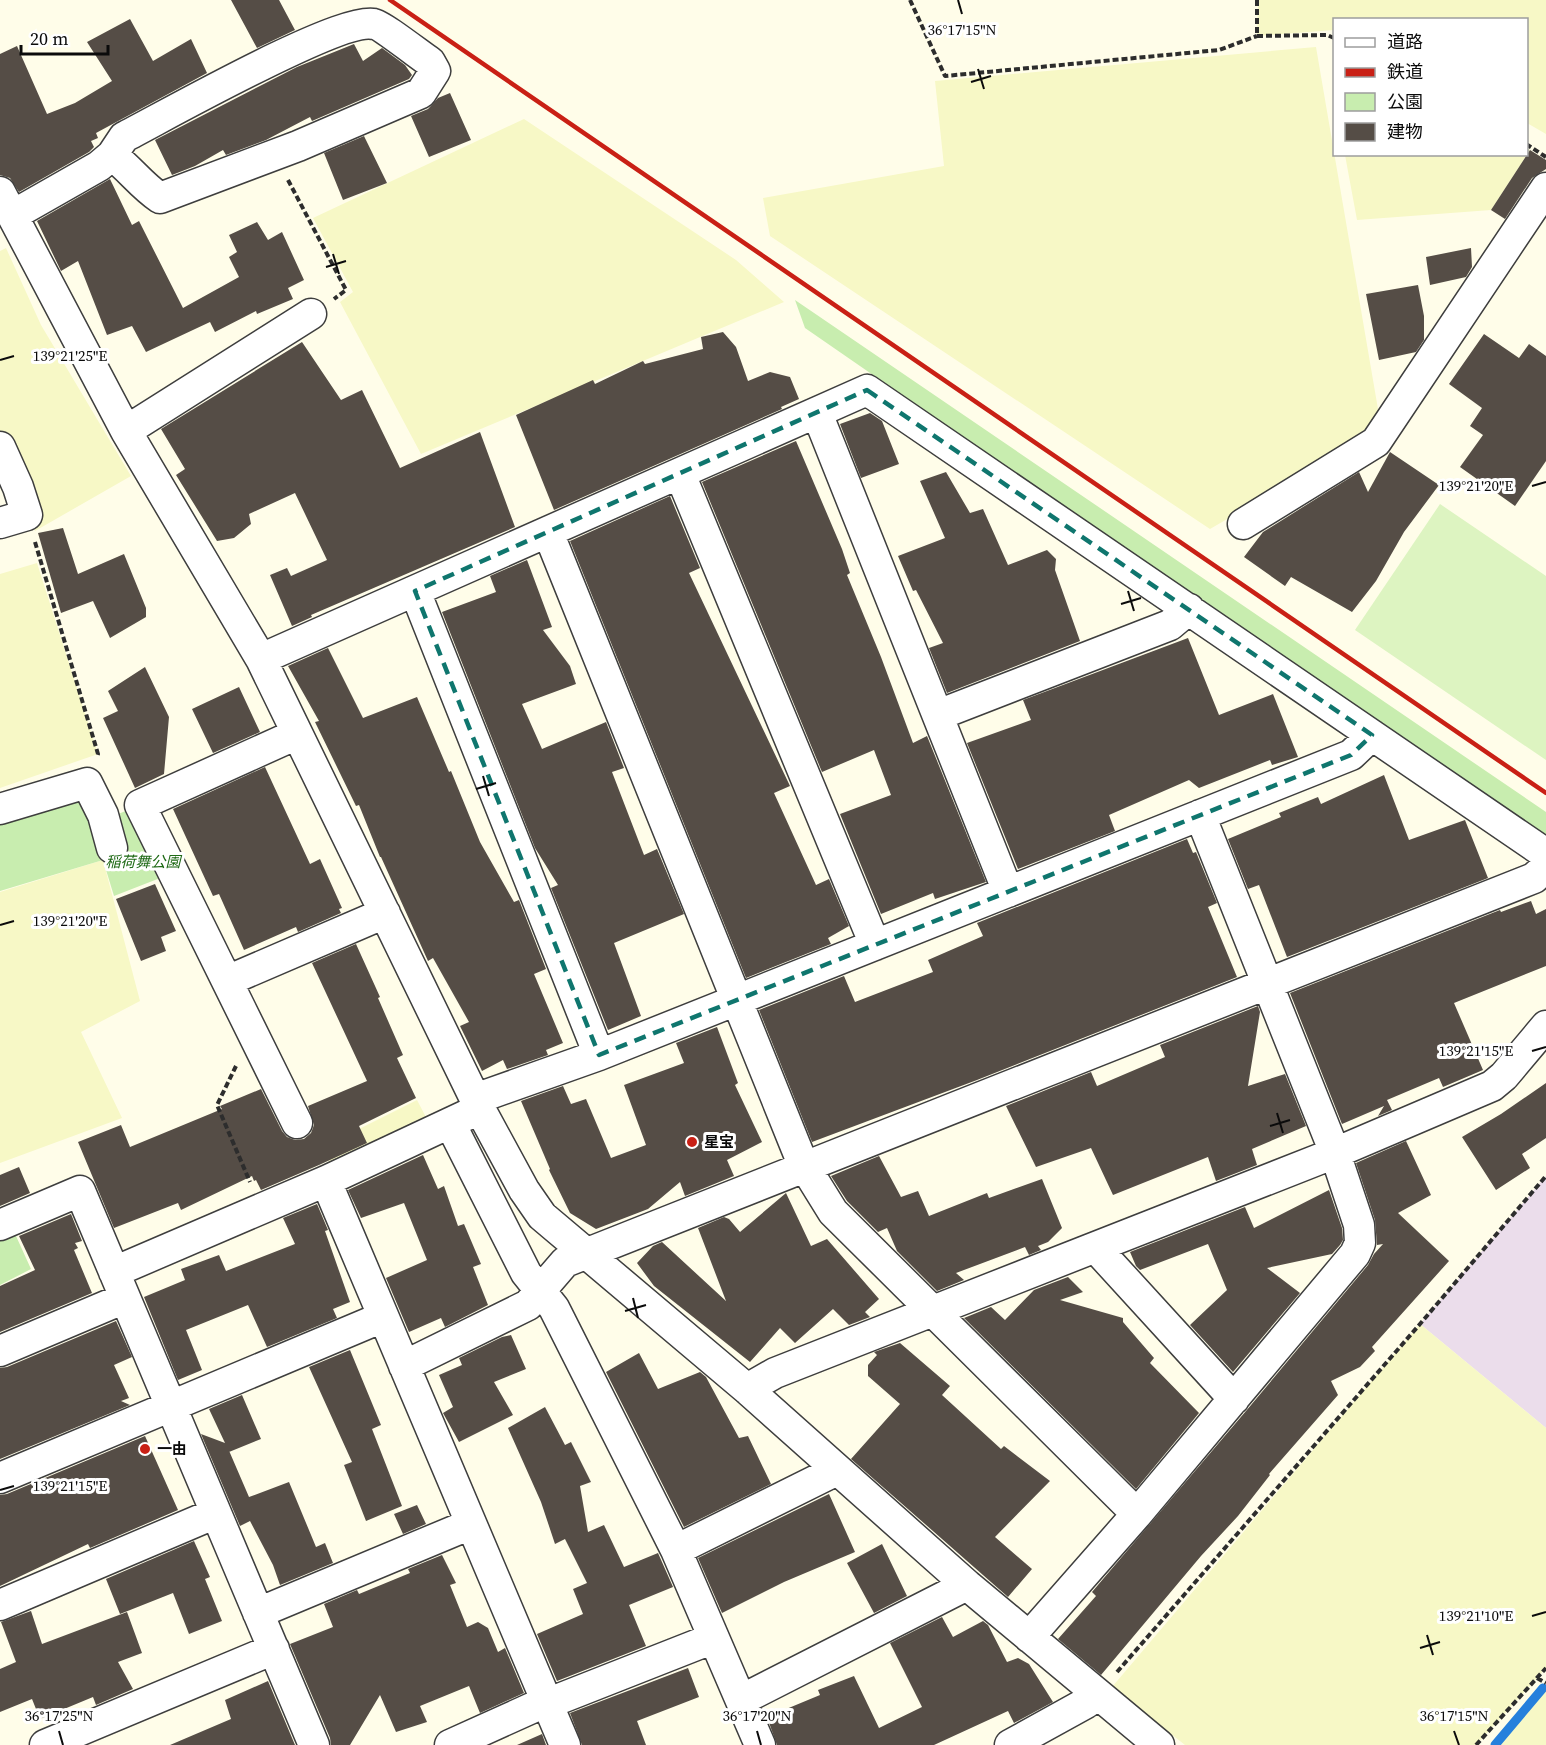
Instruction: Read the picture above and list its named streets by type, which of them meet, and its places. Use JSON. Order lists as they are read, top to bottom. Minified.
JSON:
{"parks":["稲荷舞公園"],"places":["星宝","一由"],"legend":["道路","鉄道","公園","建物"],"scale_bar":"20 m","coordinates":["36°17'15\"N","139°21'25\"E","139°21'20\"E","139°21'15\"E","139°21'10\"E","36°17'25\"N","36°17'20\"N"]}
